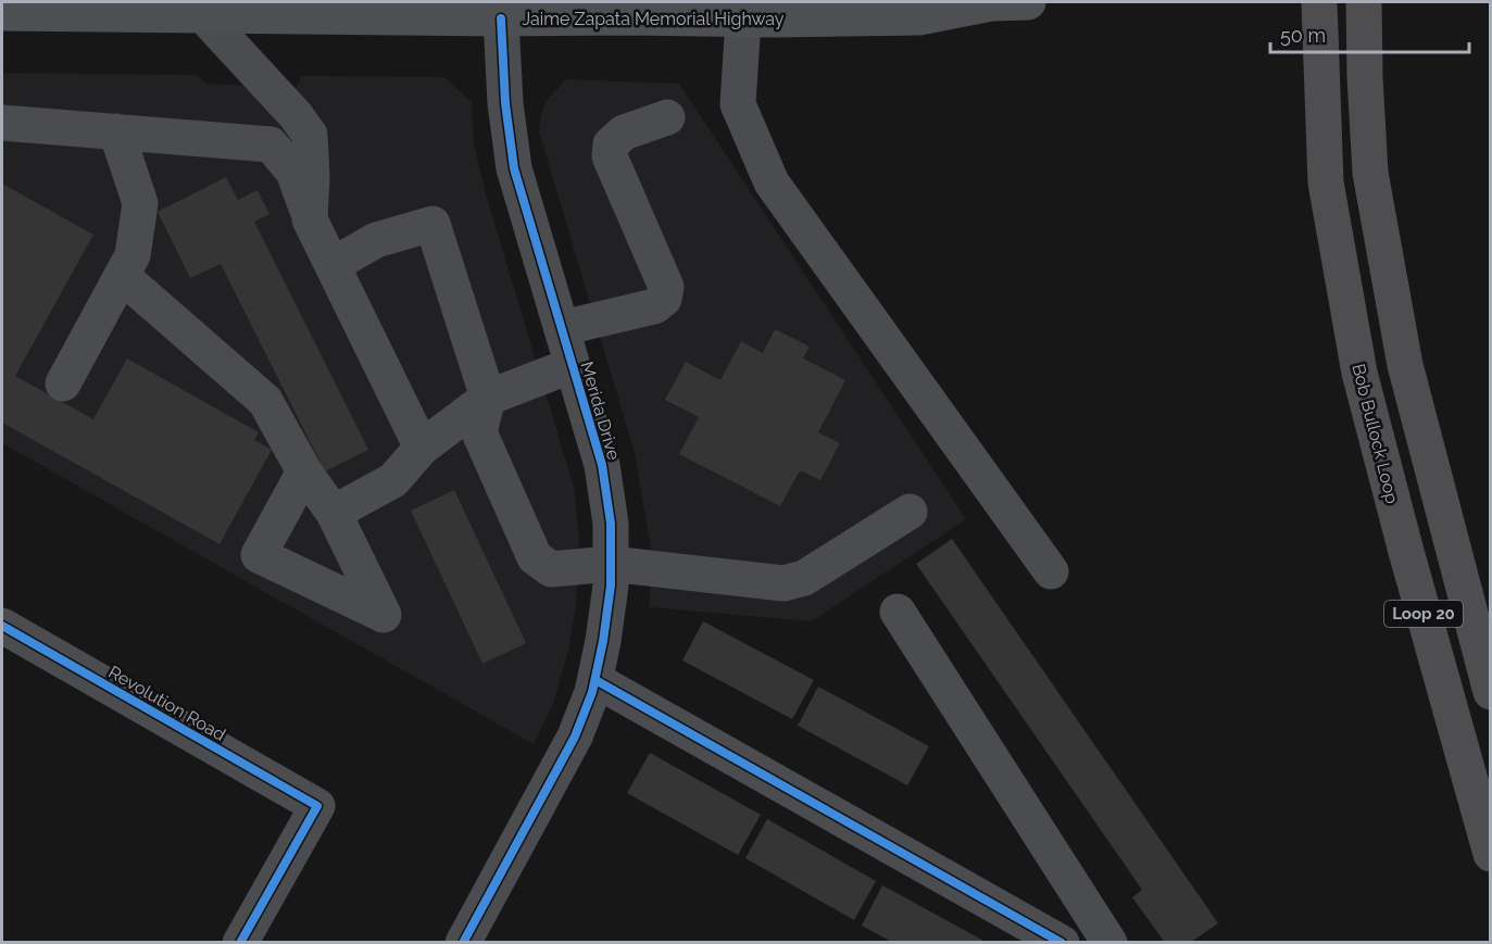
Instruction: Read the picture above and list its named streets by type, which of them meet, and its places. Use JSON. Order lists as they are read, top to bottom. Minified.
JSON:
{"streets":{"highway":["Bob Bullock Loop","Loop 20"],"main road":["Jaime Zapata Memorial Highway"],"street":["Merida Drive","Revolution Road"]},"crossings":[["Jaime Zapata Memorial Highway","Merida Drive"]],"scale_bar":"50 m"}
